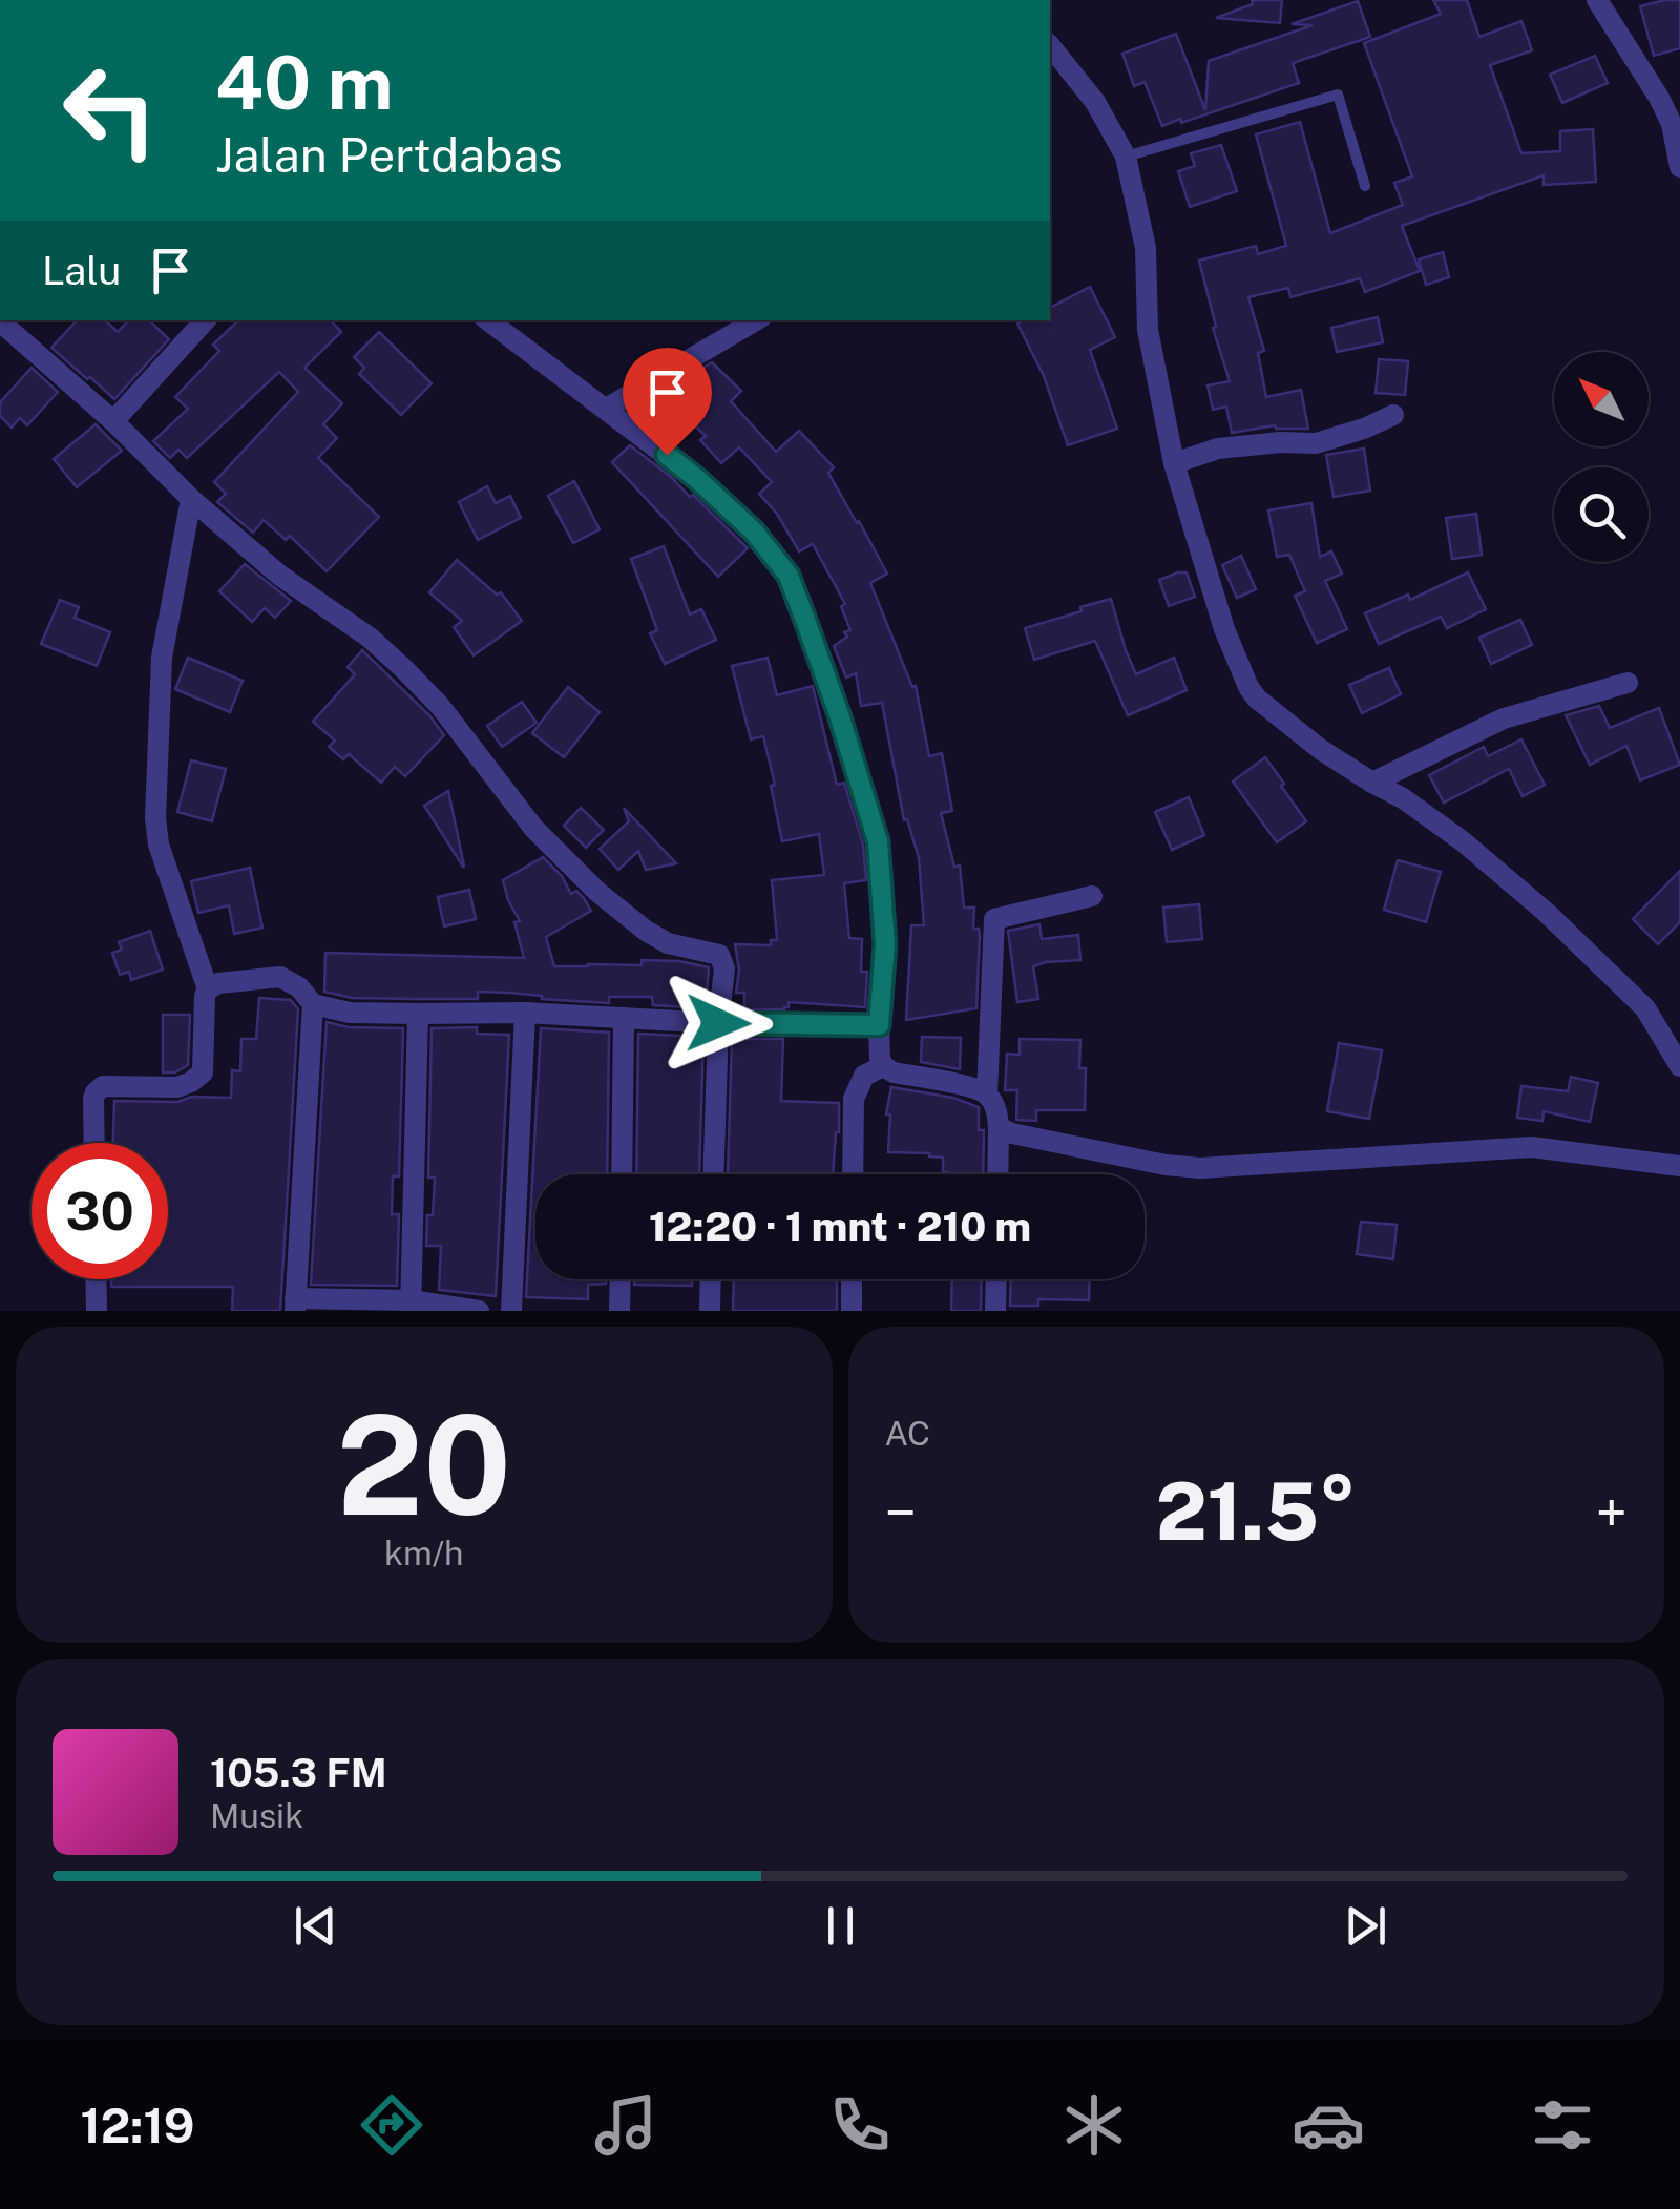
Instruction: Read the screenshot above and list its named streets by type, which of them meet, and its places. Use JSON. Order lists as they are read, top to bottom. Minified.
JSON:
{"north":"top left","page":{"turn":["40 m","Jalan Pertdabas"],"then":"Lalu","limit":"30","trip":"12:20 · 1 mnt · 210 m","tile":[["20","km/h"],"AC"],"heat":["−","21.5°","+"],"song":["105.3 FM","Musik"],"tabs":"12:19"}}
